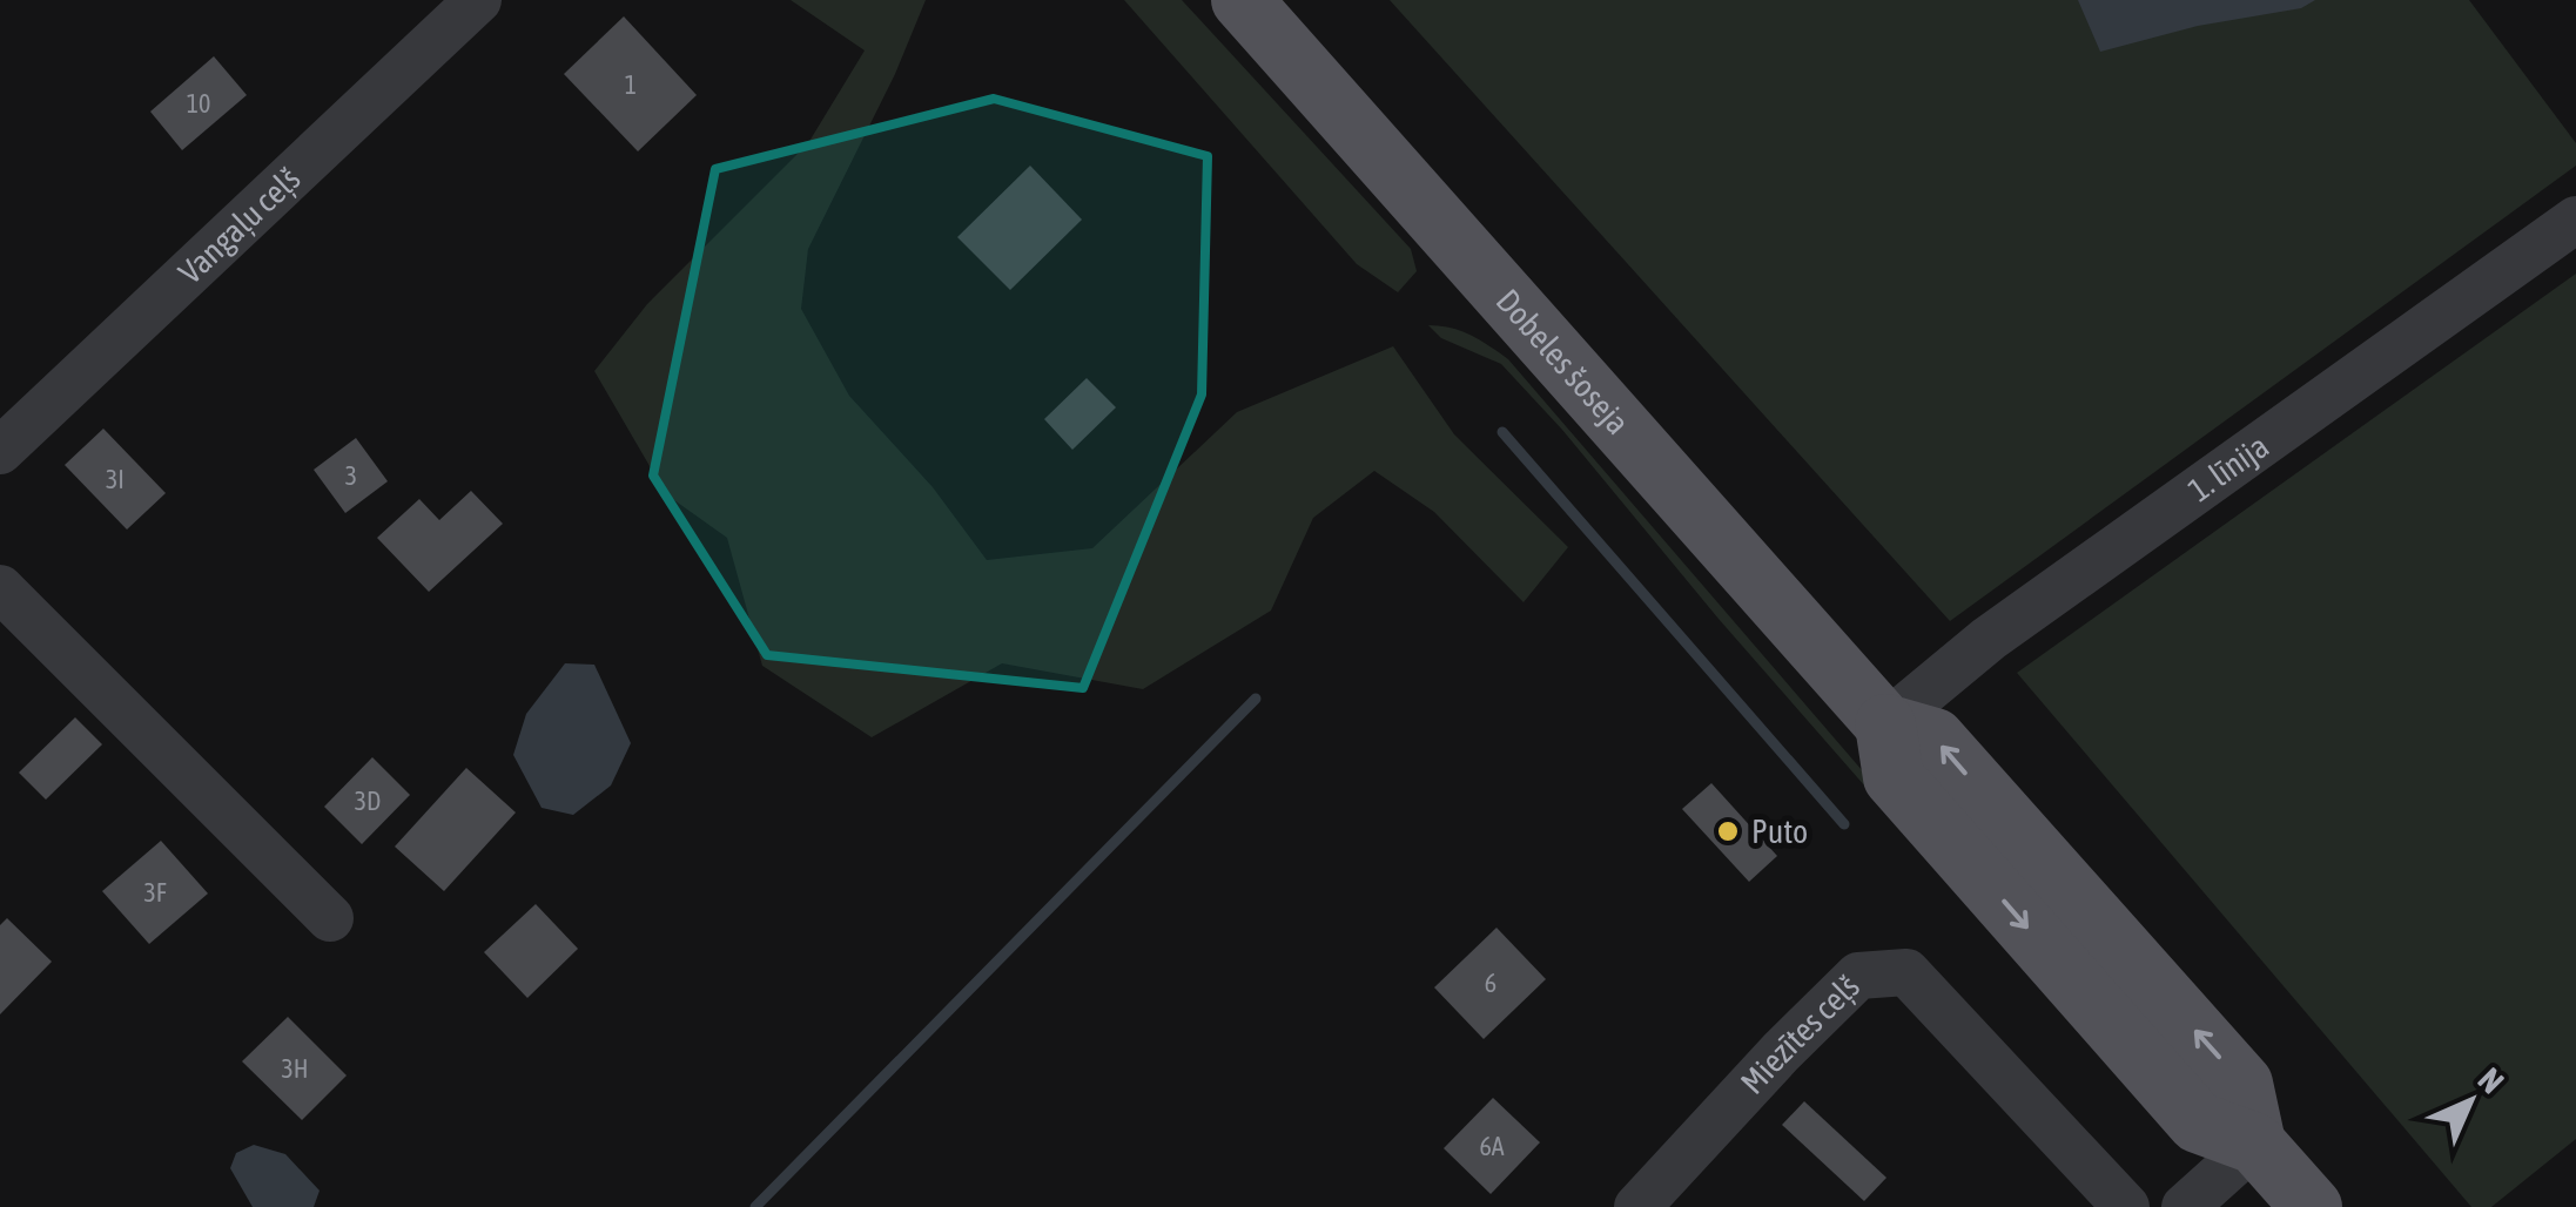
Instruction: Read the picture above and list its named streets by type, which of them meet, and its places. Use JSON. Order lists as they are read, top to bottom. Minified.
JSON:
{"streets":{"main road":["Dobeles šoseja"],"street":["Vangaļu ceļš","1. līnija","Miezītes ceļš"]},"crossings":[["Dobeles šoseja","1. līnija"]],"places":["Puto"],"house_numbers":["1","10","3","3I","3D","3F","6","3H","6A"],"north":"top right"}
